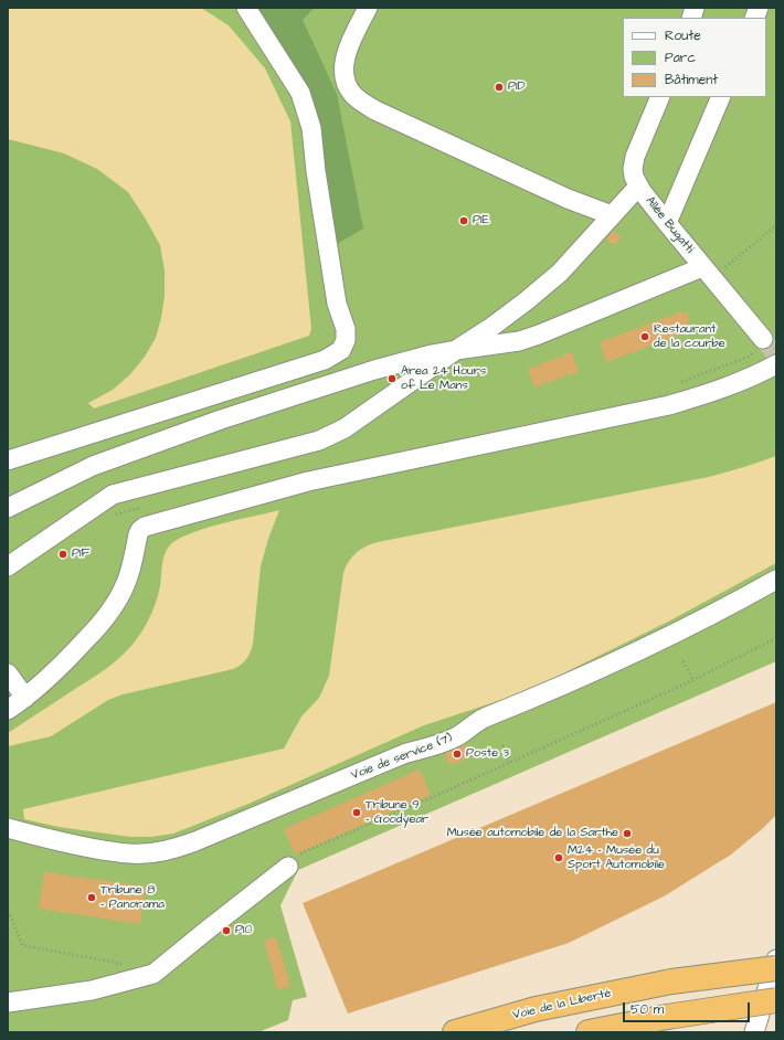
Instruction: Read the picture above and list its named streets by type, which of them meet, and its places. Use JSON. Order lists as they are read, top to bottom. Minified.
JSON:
{"streets":{"highway":["Voie de la Liberté"],"street":["Allée Bugatti","Voie de service (7)"]},"places":["P1D","P1E","Restaurant de la courbe","Area 24 Hours of Le Mans","P1F","Poste 3","Tribune 9 - Goodyear","Musée automobile de la Sarthe","M24 - Musée du Sport Automobile","Tribune 8 - Panorama","P10"],"legend":["Route","Parc","Bâtiment"],"scale_bar":"50 m"}
